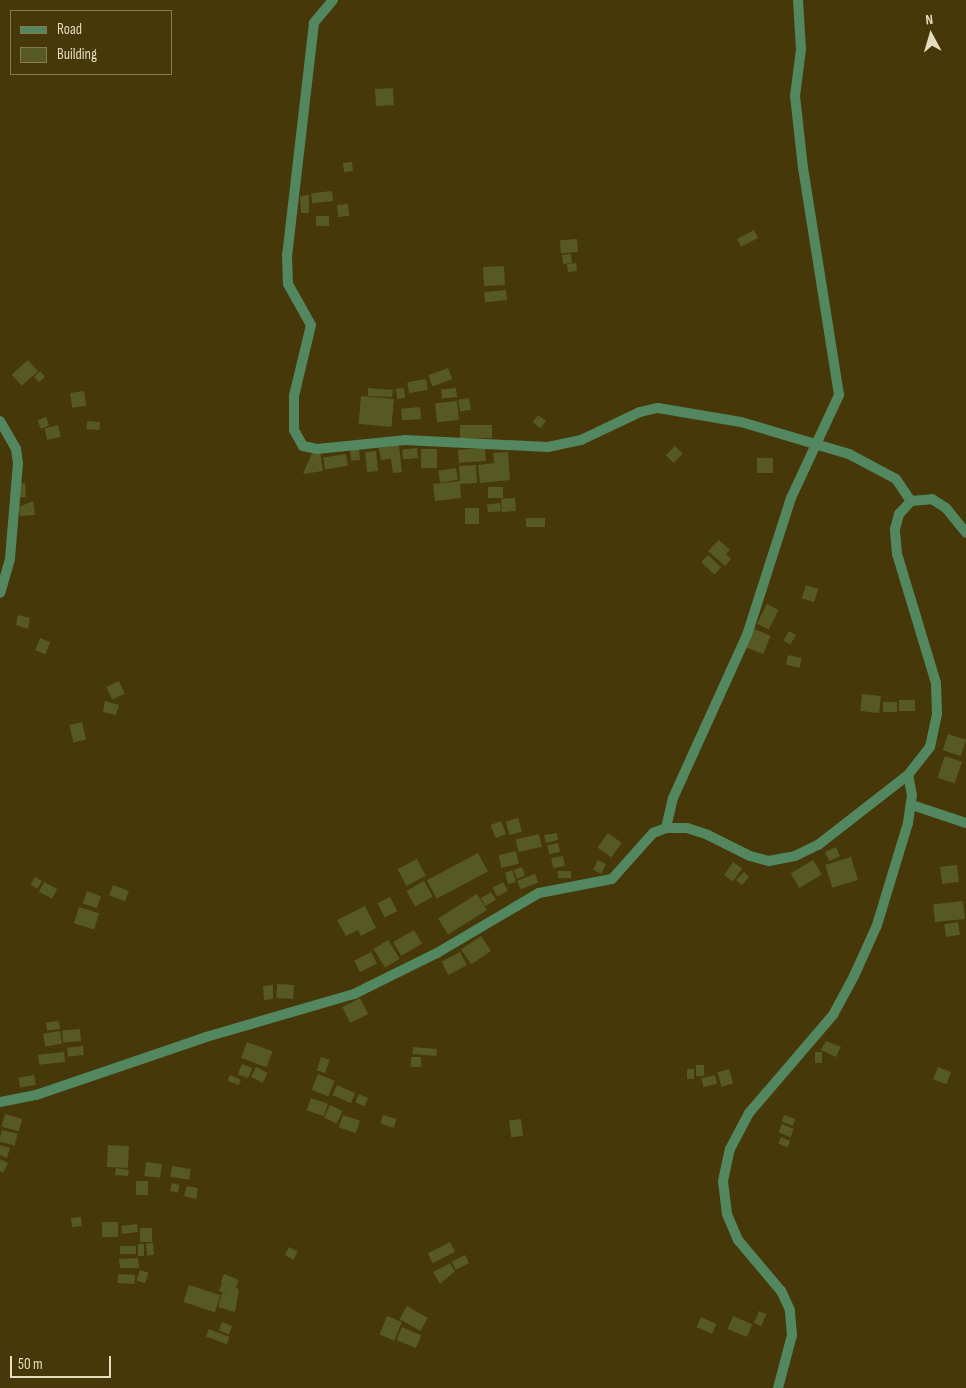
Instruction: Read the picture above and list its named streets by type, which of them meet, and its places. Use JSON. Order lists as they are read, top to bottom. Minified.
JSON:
{"legend":["Road","Building"],"scale_bar":"50 m","north":"top"}
